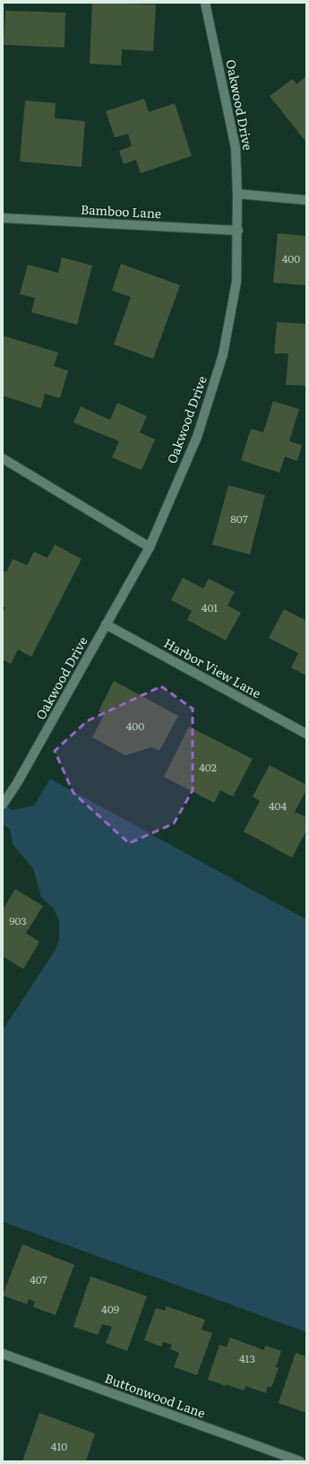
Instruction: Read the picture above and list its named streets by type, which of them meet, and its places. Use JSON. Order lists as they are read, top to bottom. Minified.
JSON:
{"streets":{"street":["Oakwood Drive","Bamboo Lane","Harbor View Lane","Buttonwood Lane"]},"crossings":[["Oakwood Drive","Bamboo Lane"],["Oakwood Drive","Harbor View Lane"]],"house_numbers":["400","807","401","400","402","404","903","407","409","413","410"]}
